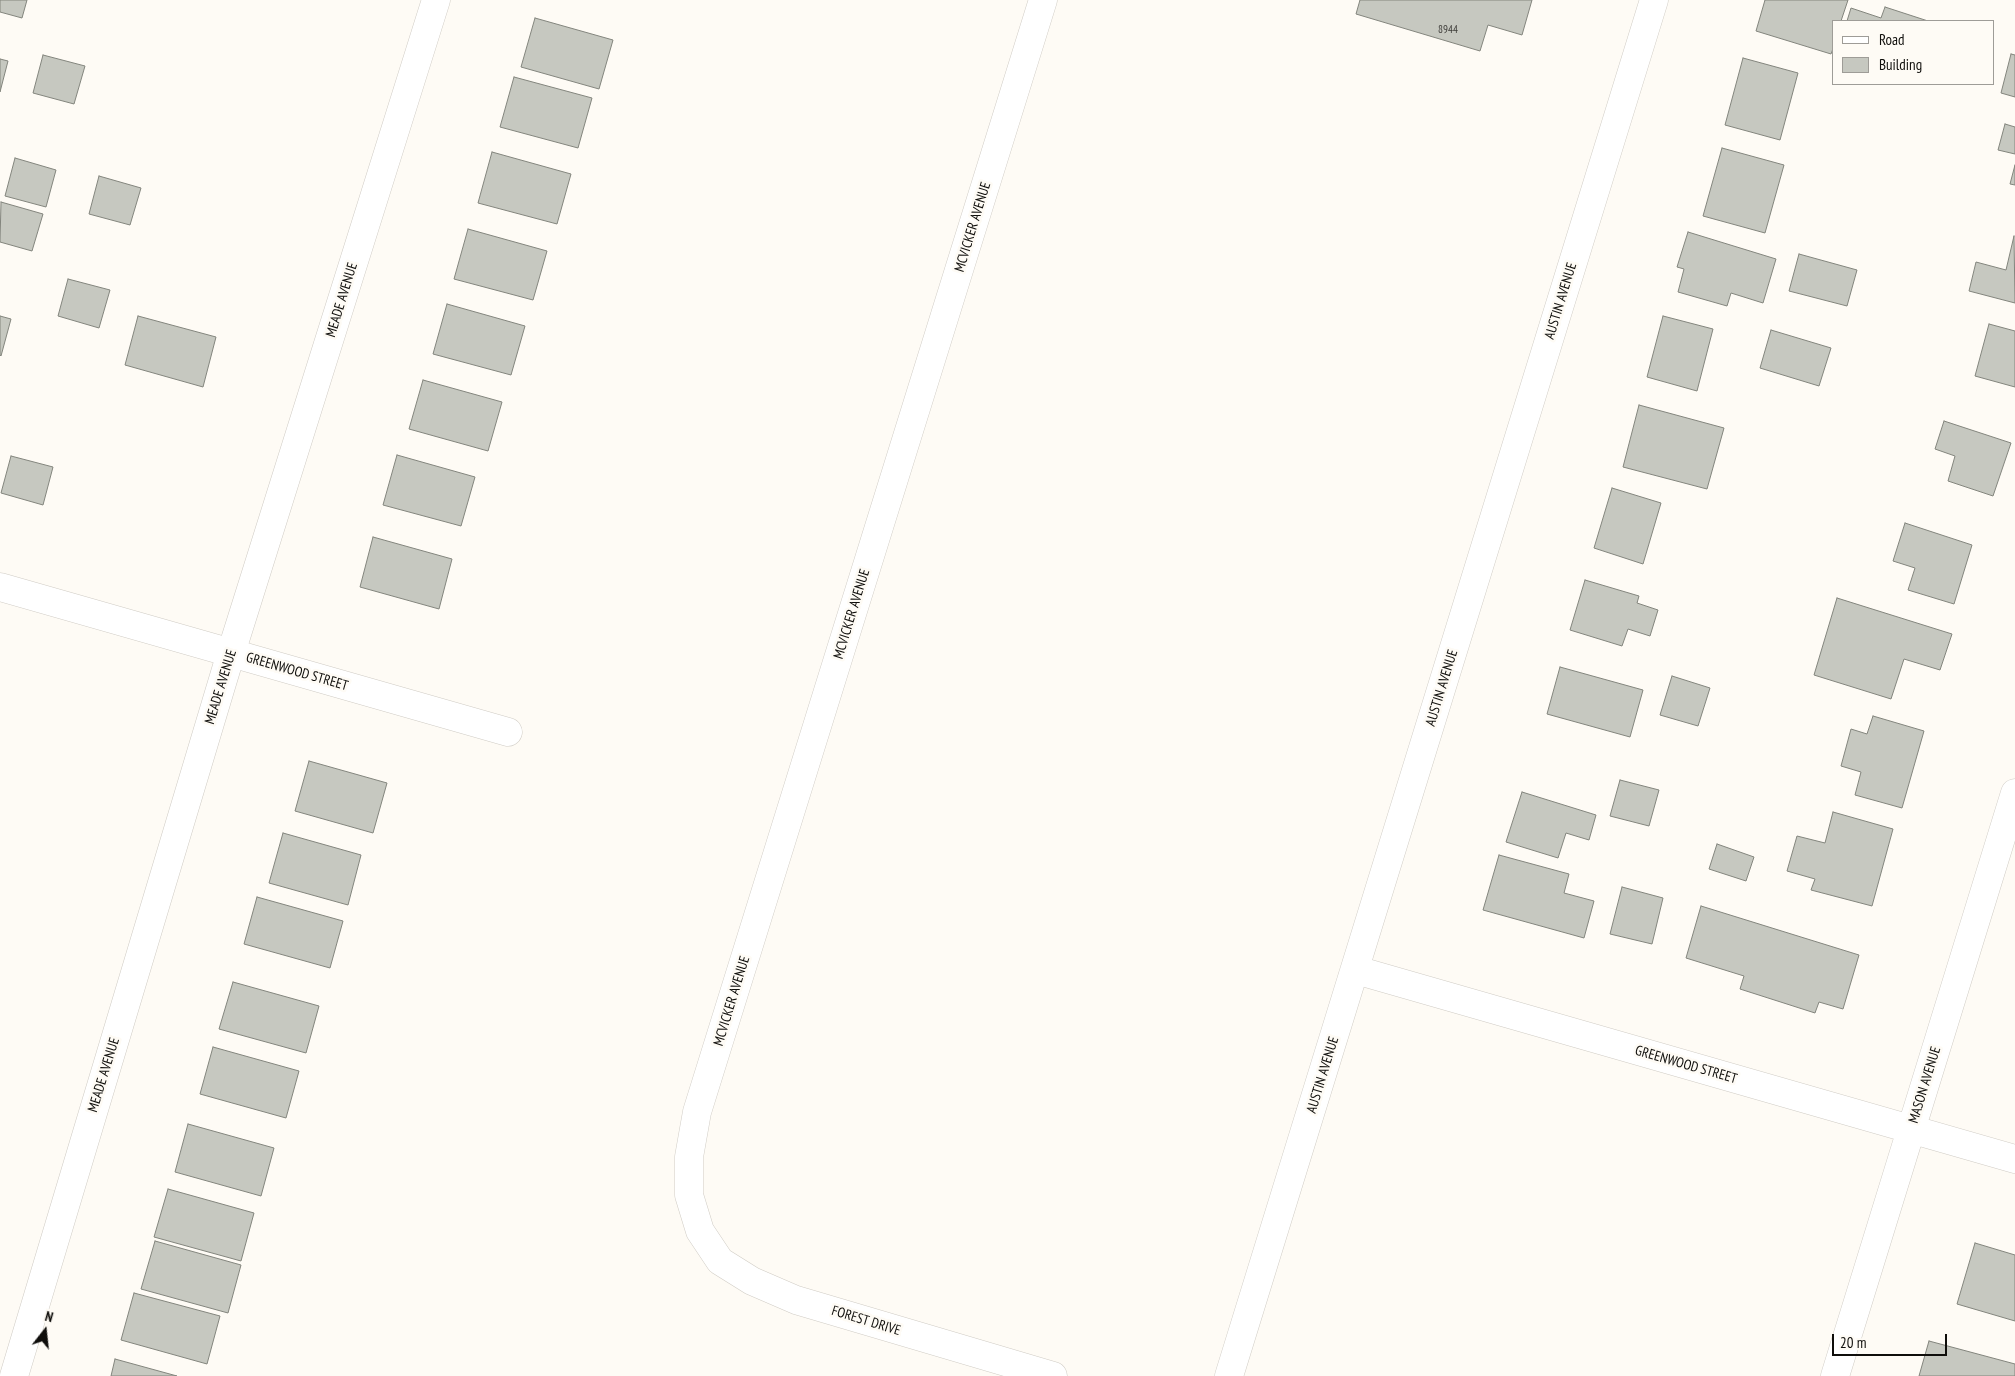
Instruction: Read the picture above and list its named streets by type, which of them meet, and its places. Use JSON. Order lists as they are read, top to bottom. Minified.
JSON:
{"streets":{"street":["MCVICKER AVENUE","MEADE AVENUE","AUSTIN AVENUE","GREENWOOD STREET","MASON AVENUE","FOREST DRIVE"]},"crossings":[["MCVICKER AVENUE","FOREST DRIVE"],["MEADE AVENUE","GREENWOOD STREET"],["AUSTIN AVENUE","GREENWOOD STREET"],["GREENWOOD STREET","MASON AVENUE"]],"house_numbers":["8944"],"legend":["Road","Building"],"scale_bar":"20 m","north":"top"}
